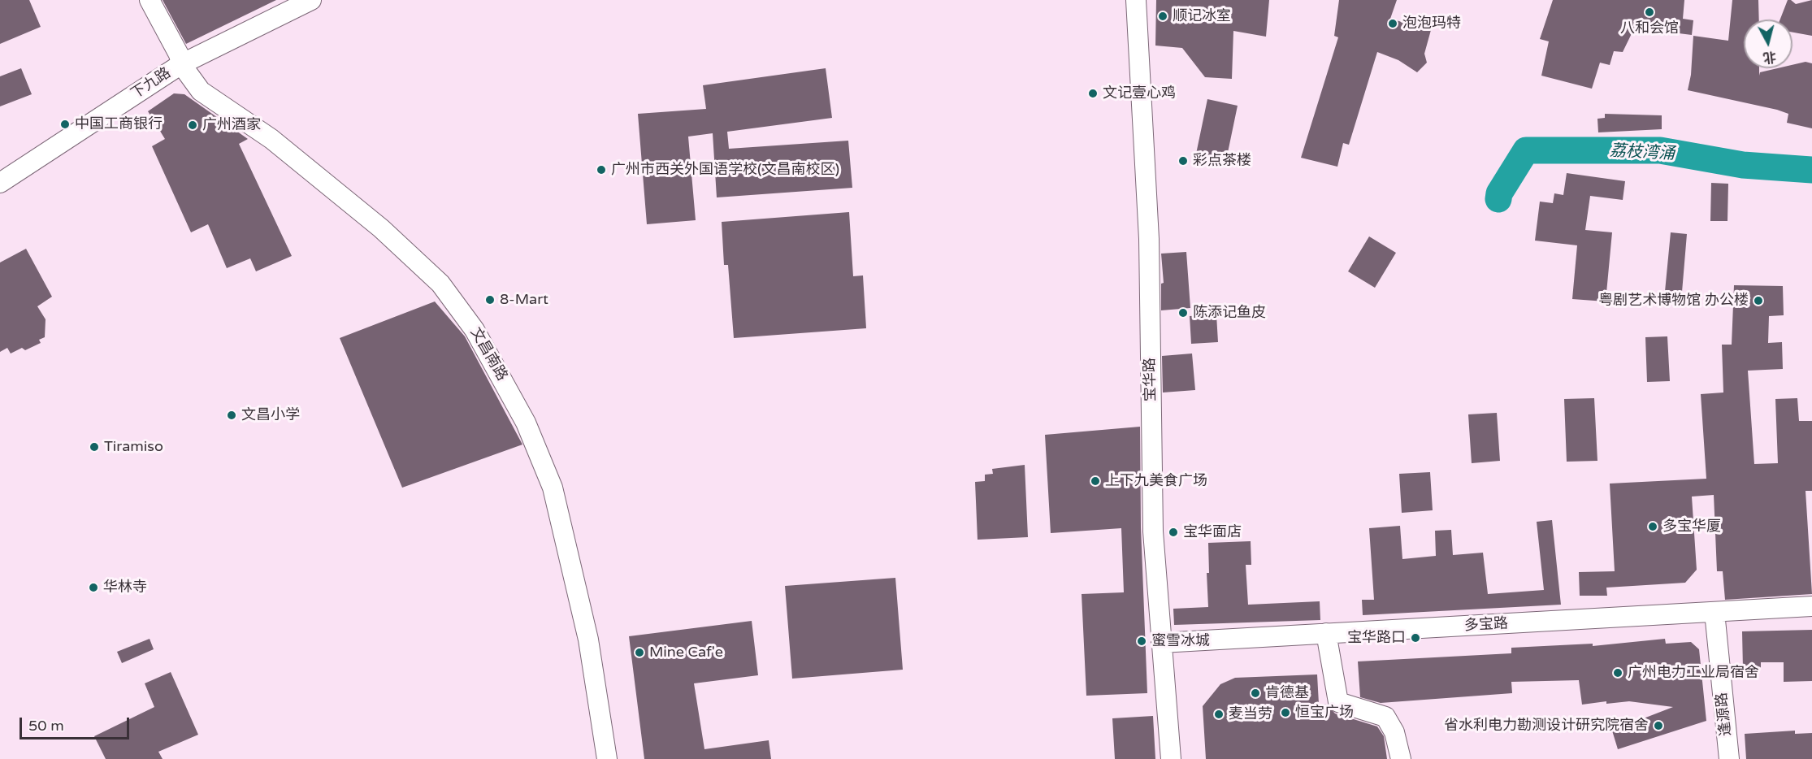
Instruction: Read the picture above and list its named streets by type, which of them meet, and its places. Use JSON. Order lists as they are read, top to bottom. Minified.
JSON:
{"streets":{"street":["下九路","文昌南路","宝华路","多宝路","逢源路"]},"crossings":[["下九路","文昌南路"],["宝华路","多宝路"],["多宝路","逢源路"]],"water":["荔枝湾涌"],"places":["八和会馆","顺记冰室","泡泡玛特","文记壹心鸡","中国工商银行","广州酒家","彩点茶楼","广州市西关外国语学校(文昌南校区)","8-Mart","粤剧艺术博物馆 办公楼","陈添记鱼皮","文昌小学","Tiramiso","上下九美食广场","多宝华厦","宝华面店","华林寺","宝华路口","蜜雪冰城","Mine Caf'e","广州电力工业局宿舍","肯德基","恒宝广场","麦当劳","省水利电力勘测设计研究院宿舍"],"scale_bar":"50 m","north":"bottom"}
